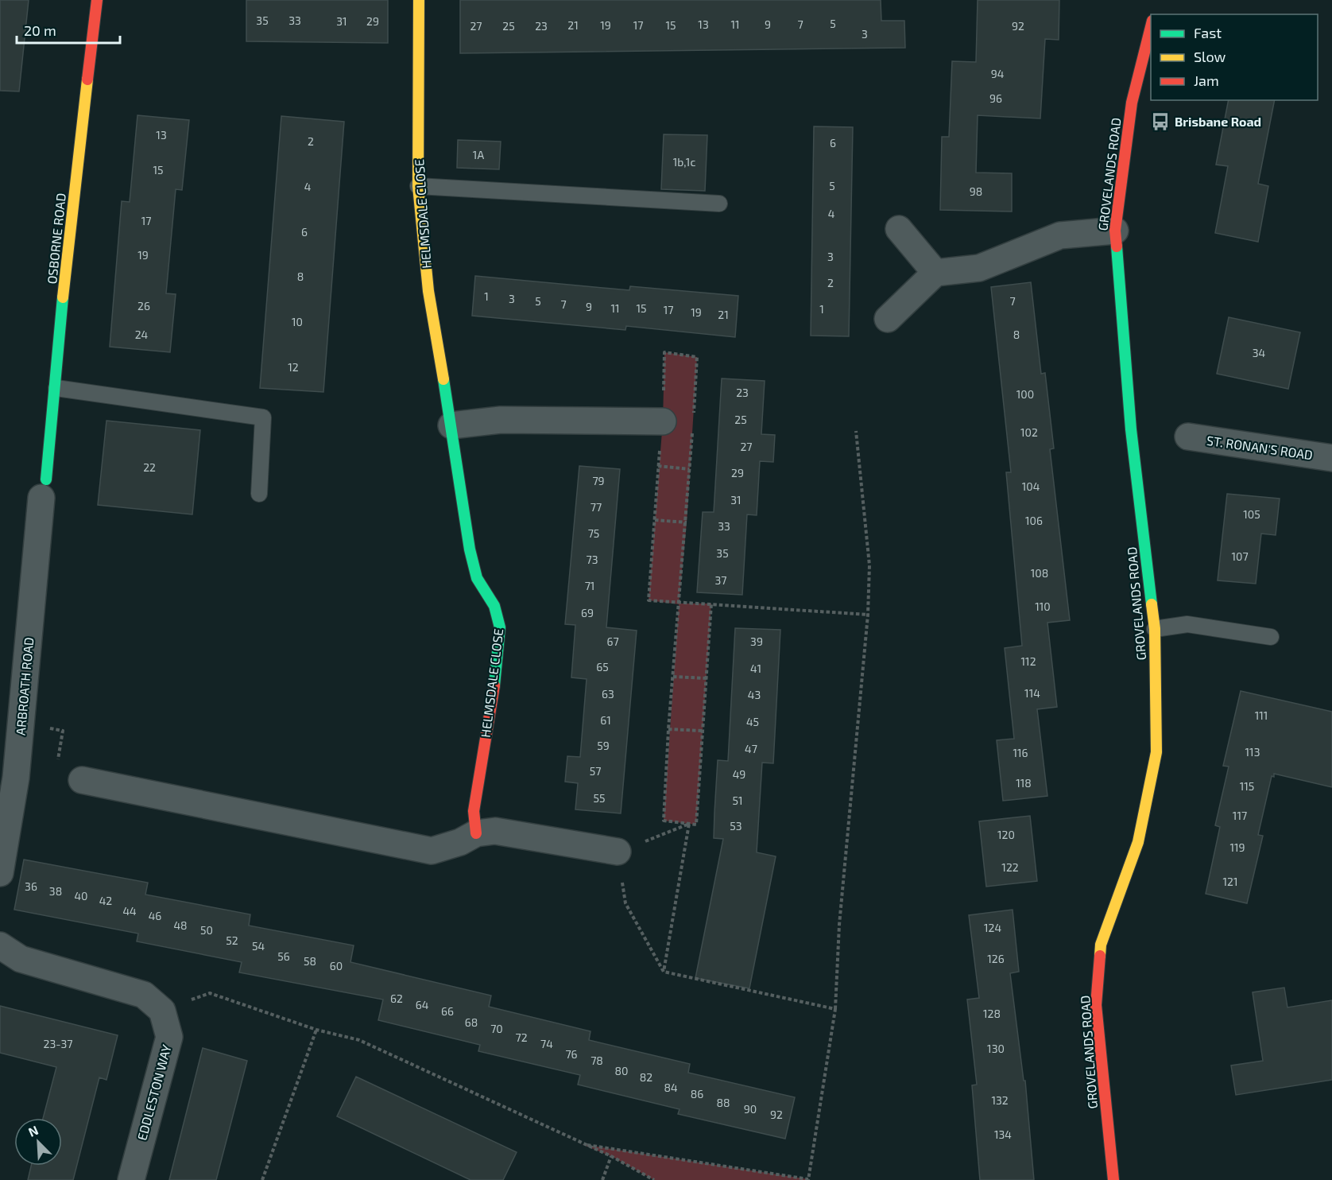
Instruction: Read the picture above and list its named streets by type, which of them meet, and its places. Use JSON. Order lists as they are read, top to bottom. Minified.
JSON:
{"streets":{"street":["GROVELANDS ROAD","HELMSDALE CLOSE","OSBORNE ROAD","ST. RONAN'S ROAD","ARBROATH ROAD","EDDLESTON WAY"]},"crossings":[["OSBORNE ROAD","ARBROATH ROAD"]],"places":{"bus stop":["Brisbane Road"]},"house_numbers":["35","33","31","29","5","13","11","9","7","21","19","17","15","27","25","23","92","3","94","96","13","2","6","1A","1b,1c","15","5","4","98","4","17","6","19","3","8","2","1","3","5","7","7","26","9","11","15","1","17","19","21","10","24","8","34","12","23","100","25","102","27","22","29","79","104","31","77","105","106","33","75","35","107","73","108","37","71","110","69","67","39","112","65","41","114","63","43","111","61","45","59","47","113","116","57","49","118","115","55","51","117","53","120","119","122","121","36","38","40","42","44","46","48","124","50","52","54","56","126","58","60","62","64","66","128","68","70","72","23-37","74","130","76","78","80","82","84","86","132","88","90","92","134"],"legend":["Fast","Slow","Jam"],"scale_bar":"20 m","north":"top left"}
